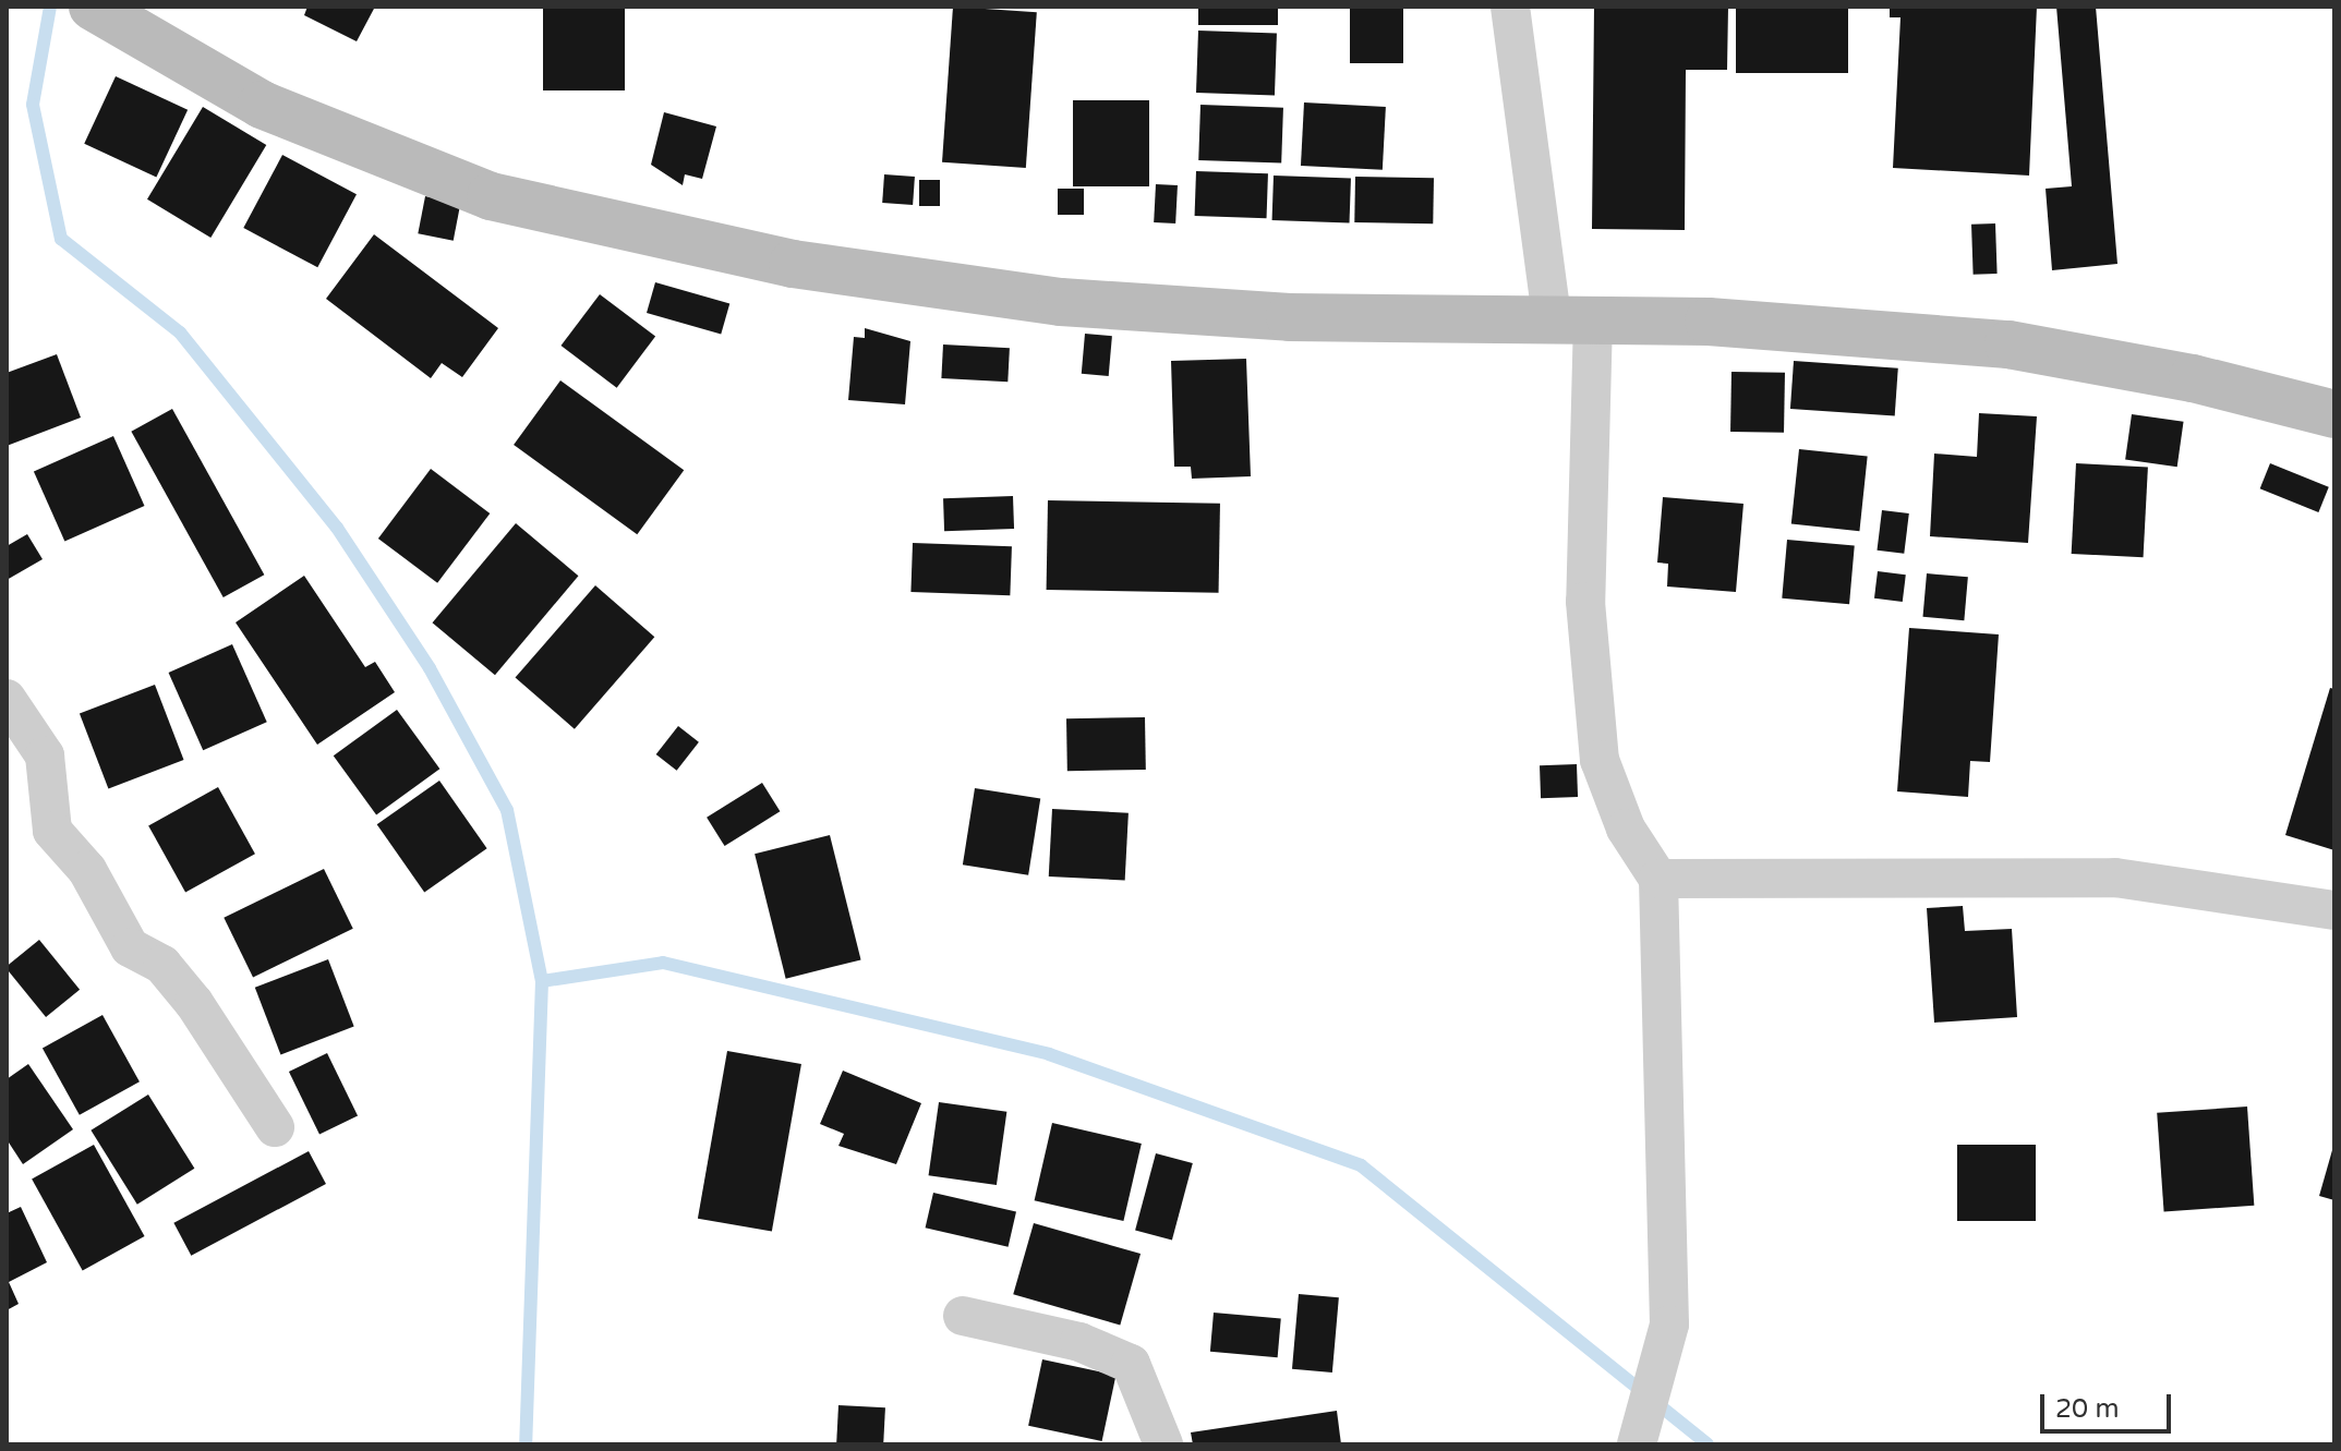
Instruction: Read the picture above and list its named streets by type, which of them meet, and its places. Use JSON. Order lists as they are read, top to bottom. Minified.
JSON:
{"scale_bar":"20 m"}
